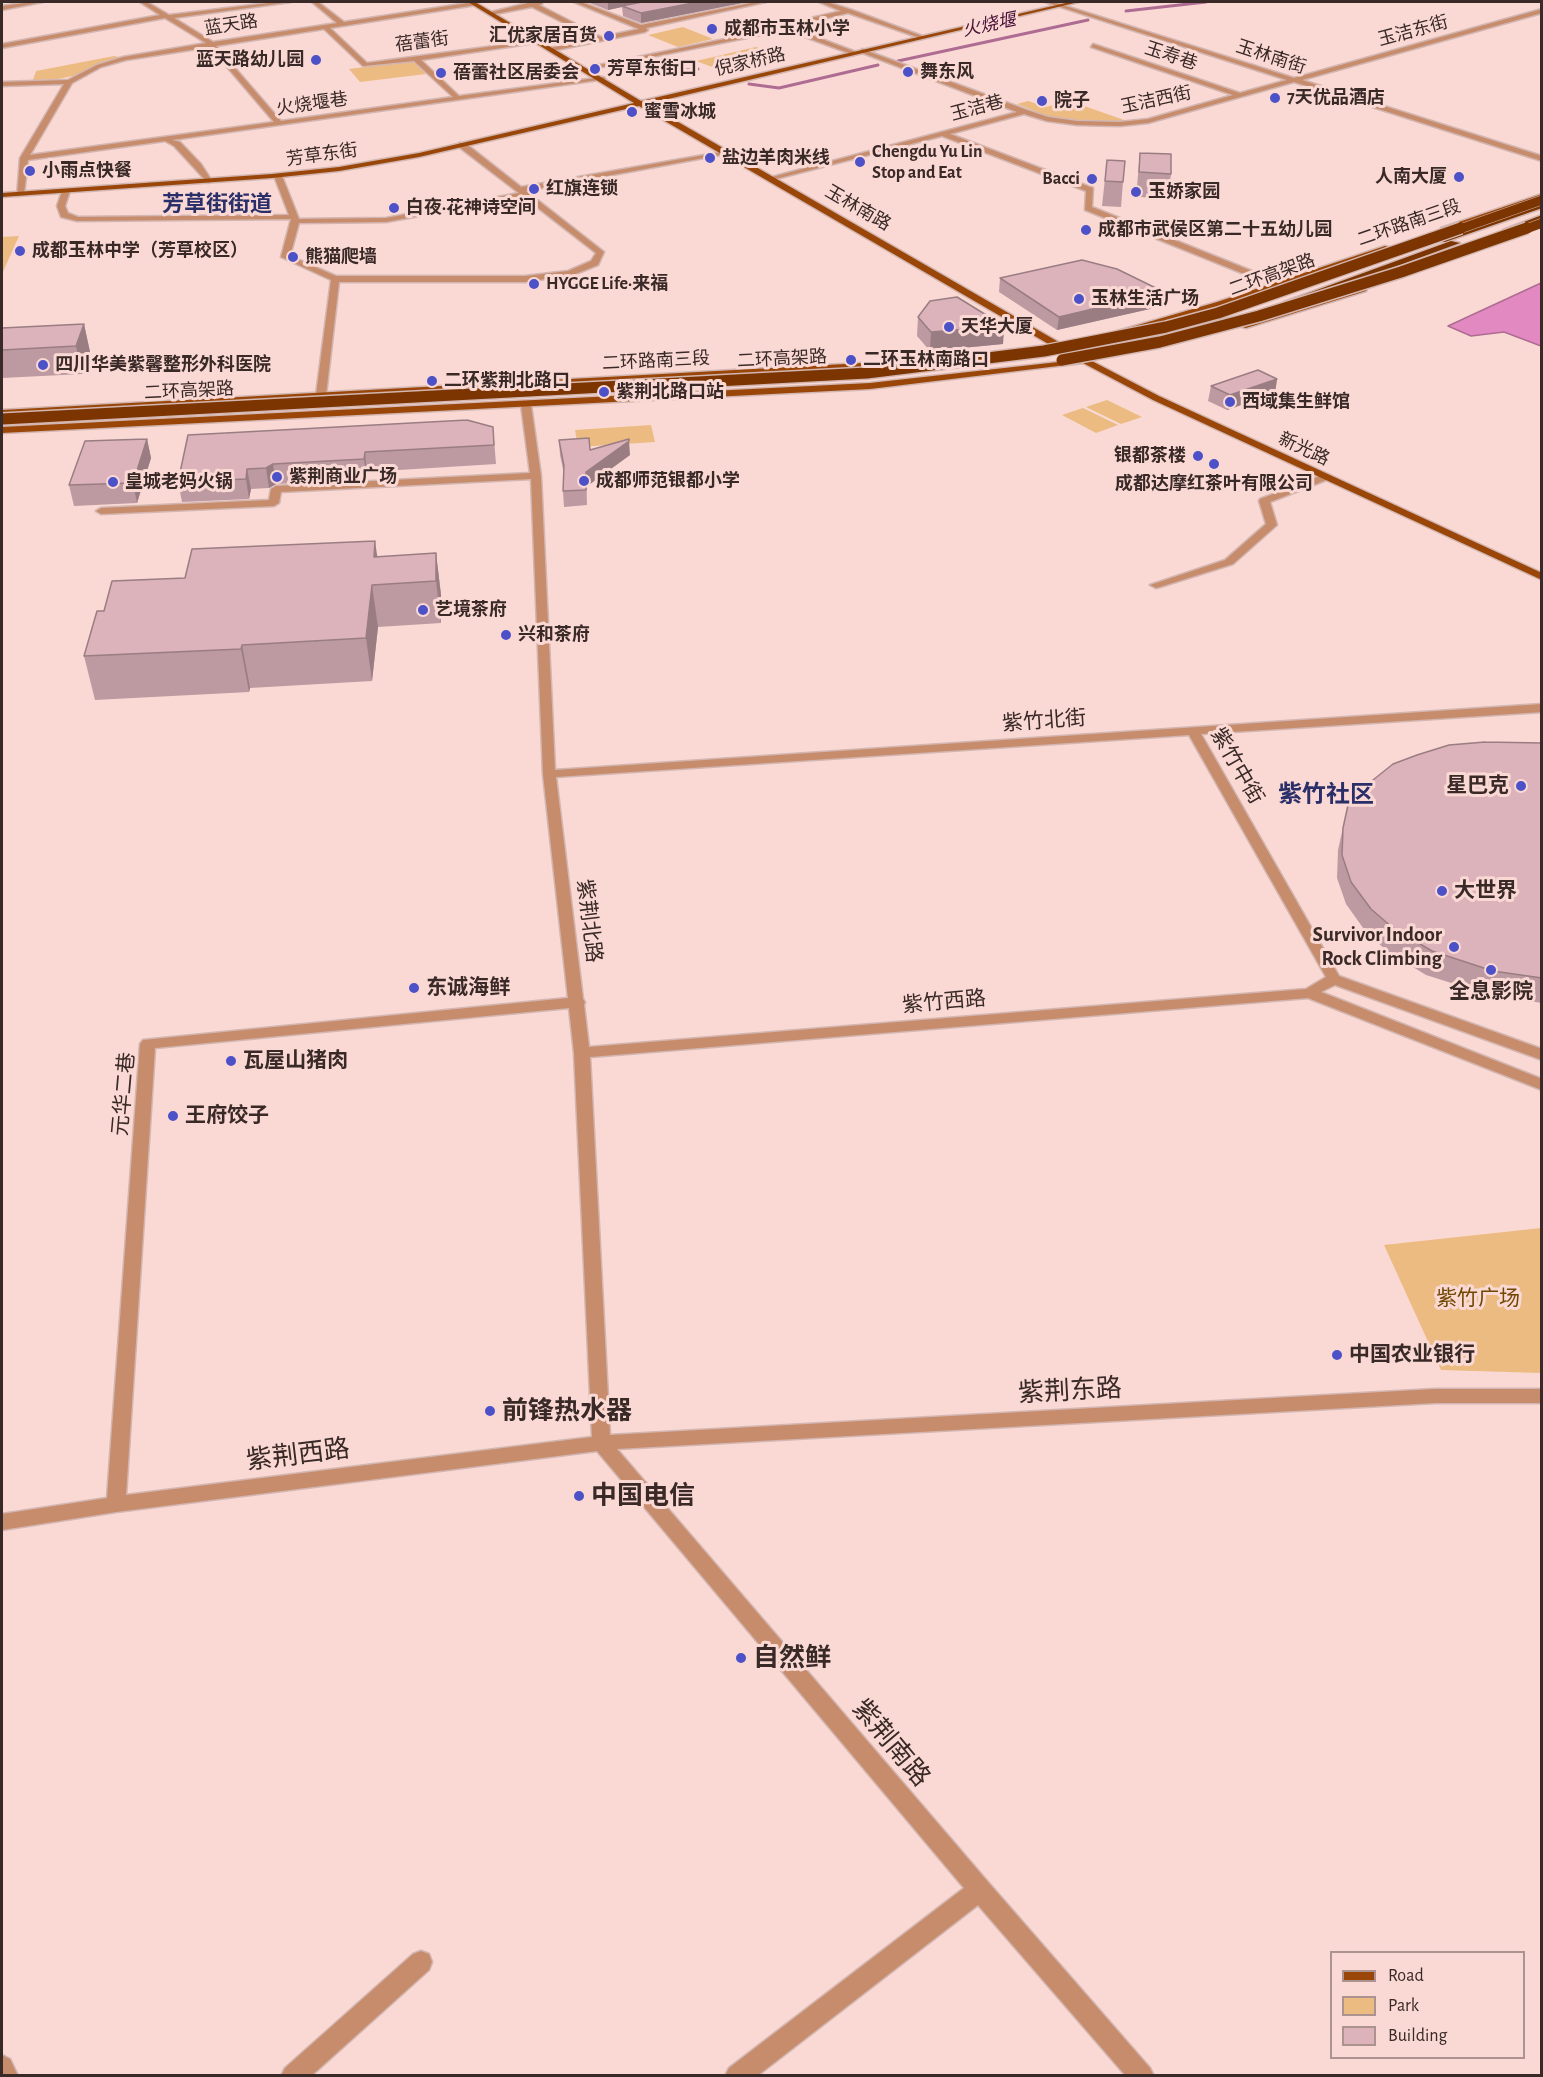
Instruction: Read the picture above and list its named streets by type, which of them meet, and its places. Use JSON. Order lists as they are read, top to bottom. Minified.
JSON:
{"streets":{"highway":["二环高架路"],"main road":["倪家桥路","芳草东街","玉林南路","二环路南三段","新光路"],"street":["蓝天路","玉洁东街","蓓蕾街","玉寿巷","玉林南街","玉洁西街","火烧堰巷","玉洁巷","紫竹北街","紫竹中街","紫荆北路","紫竹西路","元华二巷","紫荆东路","紫荆西路","紫荆南路"]},"crossings":[["蓝天路","蓓蕾街"],["蓝天路","玉林南路"],["玉洁东街","玉林南街"],["玉洁东街","玉洁西街"],["蓓蕾街","玉林南路"],["玉寿巷","玉洁西街"],["玉林南街","倪家桥路"],["玉林南街","玉洁西街"],["倪家桥路","玉洁巷"],["倪家桥路","芳草东街"],["倪家桥路","玉林南路"],["玉洁西街","玉洁巷"],["火烧堰巷","玉林南路"],["玉洁巷","玉林南路"],["芳草东街","玉林南路"],["玉林南路","二环路南三段"],["玉林南路","新光路"],["二环路南三段","二环高架路"],["二环路南三段","新光路"],["二环路南三段","紫荆北路"],["紫竹北街","紫竹中街"],["紫竹北街","紫荆北路"],["紫荆北路","紫竹西路"],["紫荆北路","元华二巷"],["紫荆北路","紫荆东路"],["紫荆北路","紫荆西路"],["紫荆北路","紫荆南路"],["元华二巷","紫荆西路"],["紫荆东路","紫荆西路"],["紫荆东路","紫荆南路"],["紫荆西路","紫荆南路"]],"districts":["芳草街街道","紫竹社区"],"water":["火烧堰"],"parks":["紫竹广场"],"places":["成都市玉林小学","汇优家居百货","蓝天路幼儿园","芳草东街口","舞东风","蓓蕾社区居委会","7天优品酒店","院子","蜜雪冰城","盐边羊肉米线","Chengdu Yu Lin Stop and Eat","小雨点快餐","人南大厦","Bacci","红旗连锁","玉娇家园","白夜·花神诗空间","成都市武侯区第二十五幼儿园","成都玉林中学（芳草校区）","熊猫爬墙","HYGGE Life·来福","玉林生活广场","天华大厦","二环玉林南路口","四川华美紫馨整形外科医院","二环紫荆北路口","紫荆北路口站","西域集生鲜馆","银都茶楼","成都达摩红茶叶有限公司","紫荆商业广场","成都师范银都小学","皇城老妈火锅","艺境茶府","兴和茶府","星巴克","大世界","Survivor Indoor Rock Climbing","全息影院","东诚海鲜","瓦屋山猪肉","王府饺子","中国农业银行","前锋热水器","中国电信","自然鲜"],"legend":["Road","Park","Building"]}
